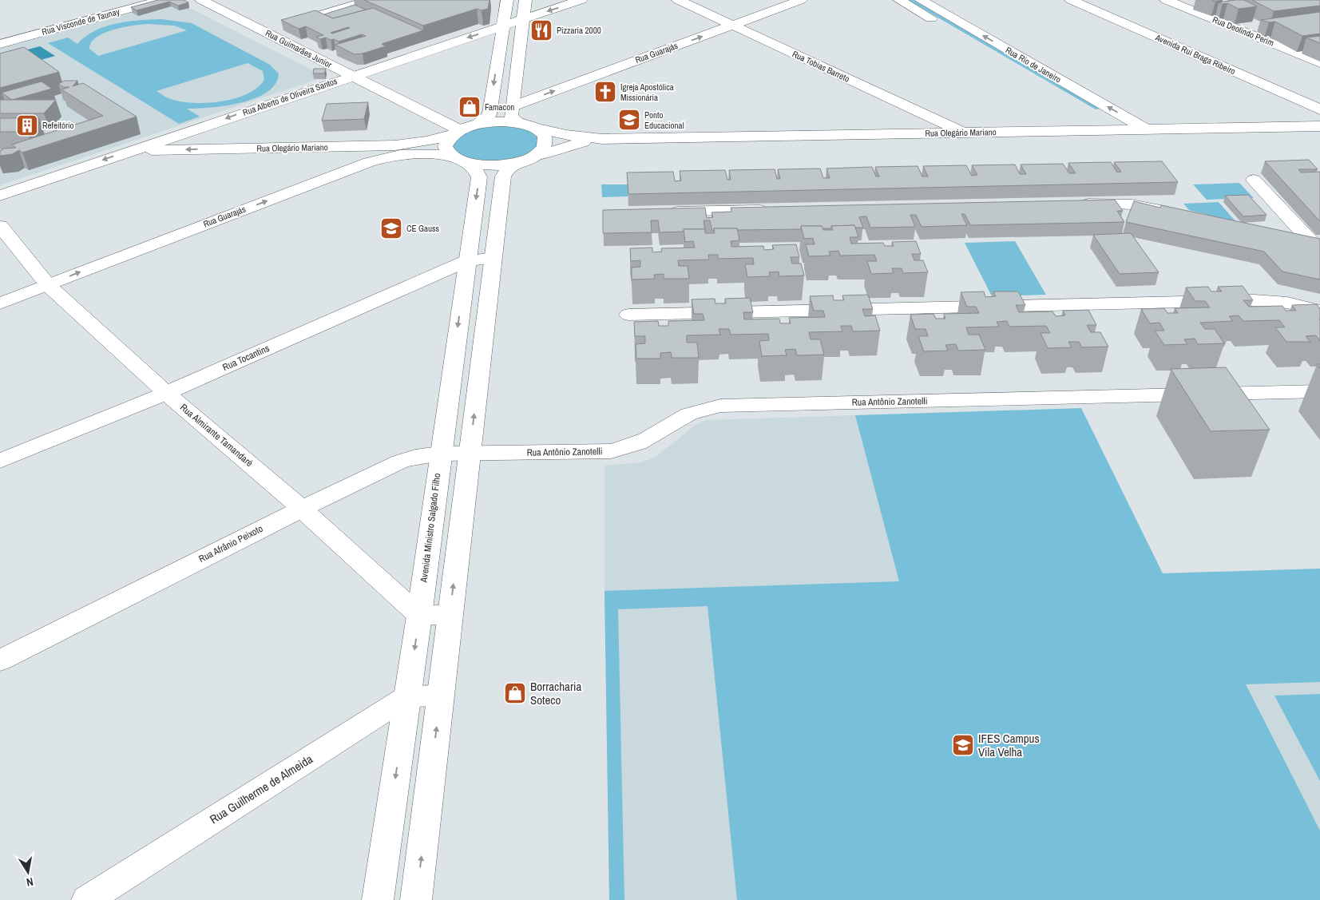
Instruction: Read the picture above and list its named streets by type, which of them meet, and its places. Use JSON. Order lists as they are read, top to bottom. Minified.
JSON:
{"streets":{"street":["Rua Visconde de Taunay","Rua Deolindo Perim","Rua Guimarães Junior","Rua Guarajás","Avenida Rui Braga Ribeiro","Rua Rio de Janeiro","Rua Tobias Barreto","Rua Alberto de Oliveira Santos","Rua Olegário Mariano","Rua Tocantins","Rua Antônio Zanotelli","Rua Almirante Tamandaré","Avenida Ministro Salgado Filho","Rua Afrânio Peixoto","Rua Guilherme de Almeida"]},"crossings":[["Rua Guimarães Junior","Rua Alberto de Oliveira Santos"],["Rua Guimarães Junior","Rua Olegário Mariano"],["Rua Guarajás","Rua Tobias Barreto"],["Rua Guarajás","Rua Olegário Mariano"],["Rua Guarajás","Rua Almirante Tamandaré"],["Rua Guarajás","Avenida Ministro Salgado Filho"],["Rua Rio de Janeiro","Rua Olegário Mariano"],["Rua Tobias Barreto","Rua Olegário Mariano"],["Rua Alberto de Oliveira Santos","Rua Olegário Mariano"],["Rua Tocantins","Rua Almirante Tamandaré"],["Rua Tocantins","Avenida Ministro Salgado Filho"],["Rua Antônio Zanotelli","Rua Afrânio Peixoto"],["Rua Almirante Tamandaré","Avenida Ministro Salgado Filho"],["Rua Almirante Tamandaré","Rua Afrânio Peixoto"],["Avenida Ministro Salgado Filho","Rua Afrânio Peixoto"],["Avenida Ministro Salgado Filho","Rua Guilherme de Almeida"]],"one_way":["Rua Guarajás","Rua Alberto de Oliveira Santos"],"places":{"restaurant":["Pizzaria 2000"],"church":["Igreja Apostólica Missionária"],"shop":["Famacon","Borracharia Soteco"],"school or university":["Ponto Educacional","CE Gauss","IFES Campus Vila Velha"],"building":["Refeitório"]},"north":"bottom"}
